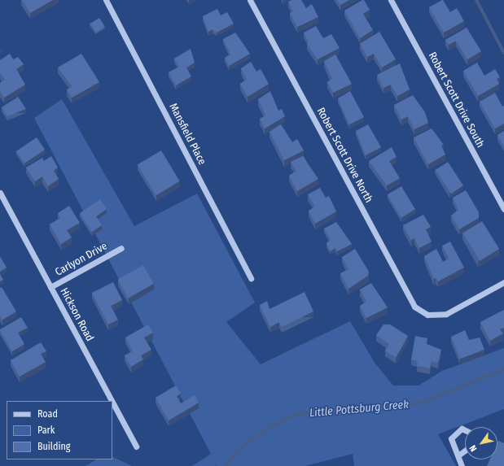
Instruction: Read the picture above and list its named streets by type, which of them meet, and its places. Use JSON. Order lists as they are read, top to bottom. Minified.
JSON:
{"streets":{"street":["Robert Scott Drive South","Mansfield Place","Robert Scott Drive North","Carlyon Drive","Hickson Road"]},"crossings":[["Carlyon Drive","Hickson Road"]],"water":["Little Pottsburg Creek"],"legend":["Road","Park","Building"],"north":"bottom left"}
